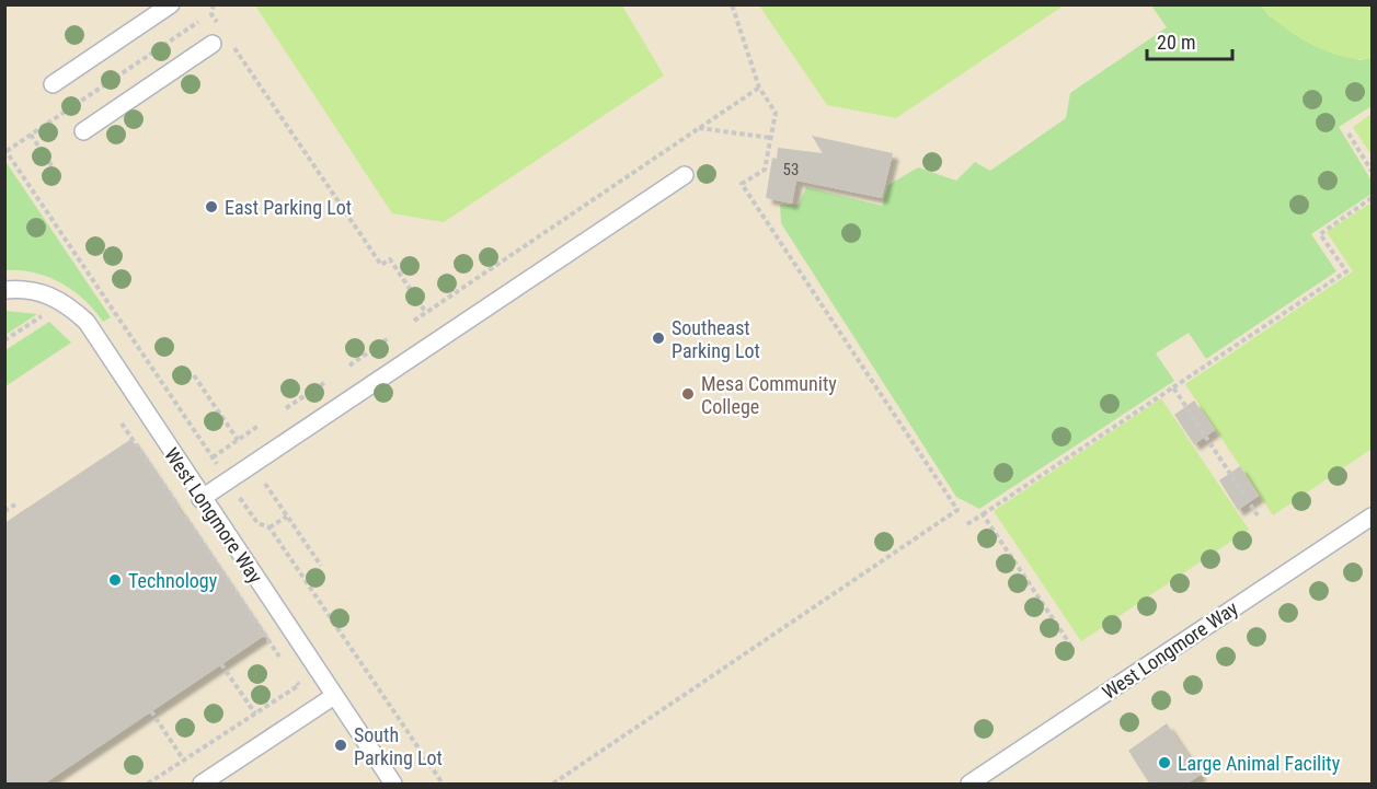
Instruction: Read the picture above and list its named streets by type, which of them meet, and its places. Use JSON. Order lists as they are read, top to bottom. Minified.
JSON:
{"streets":{"lane":["West Longmore Way"]},"places":["East Parking Lot","Southeast Parking Lot","Mesa Community College","Technology","South Parking Lot","Large Animal Facility"],"house_numbers":["53"],"scale_bar":"20 m"}
